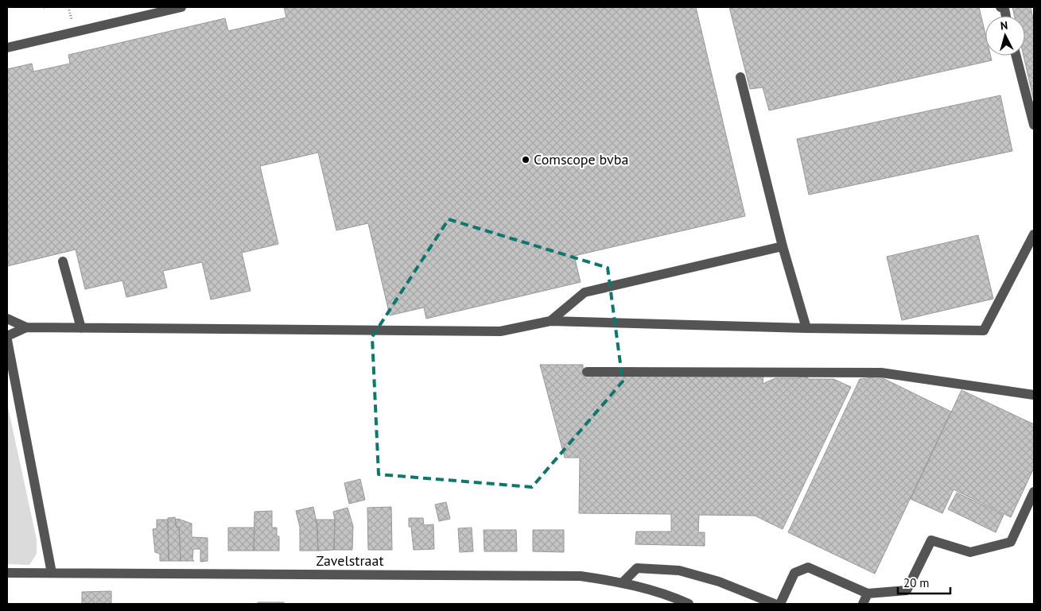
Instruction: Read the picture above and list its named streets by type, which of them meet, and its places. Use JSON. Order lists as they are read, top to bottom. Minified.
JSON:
{"streets":{"street":["Zavelstraat"]},"places":["Comscope bvba"],"scale_bar":"20 m","north":"top"}
